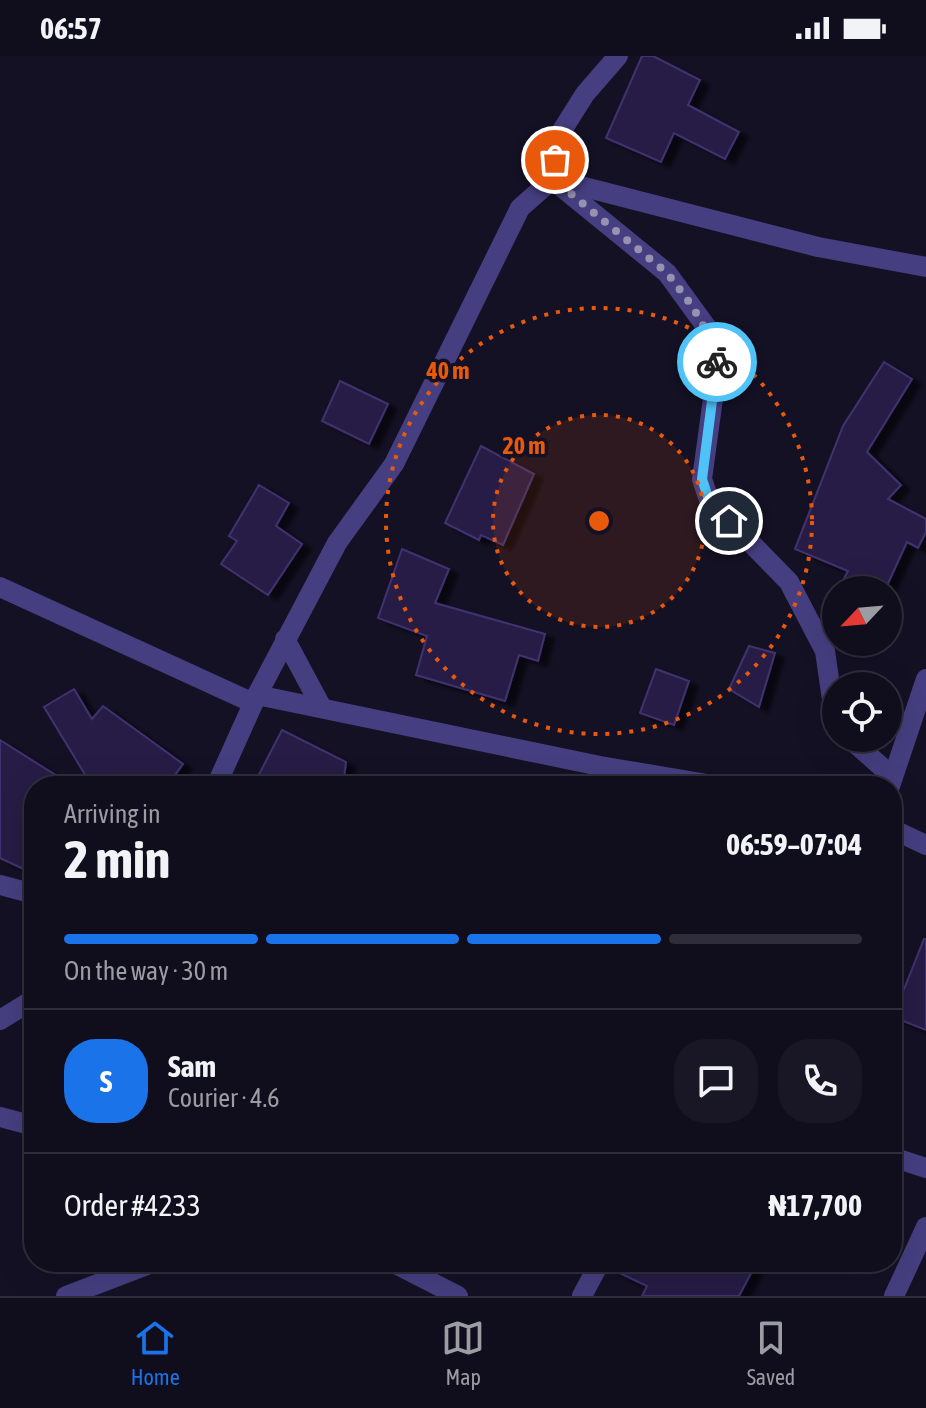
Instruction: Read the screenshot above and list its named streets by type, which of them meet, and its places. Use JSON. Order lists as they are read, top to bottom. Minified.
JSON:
{"north":"bottom left","page":{"status":"06:57","heading":["2 min","Arriving in","06:59–07:04"],"panel":["Sam","Courier · 4.6","Order #4233","₦17,700"],"bar":"On the way · 30 m","round":"S","tabs":["Home","Map","Saved"]},"rings":["40 m","20 m"]}
